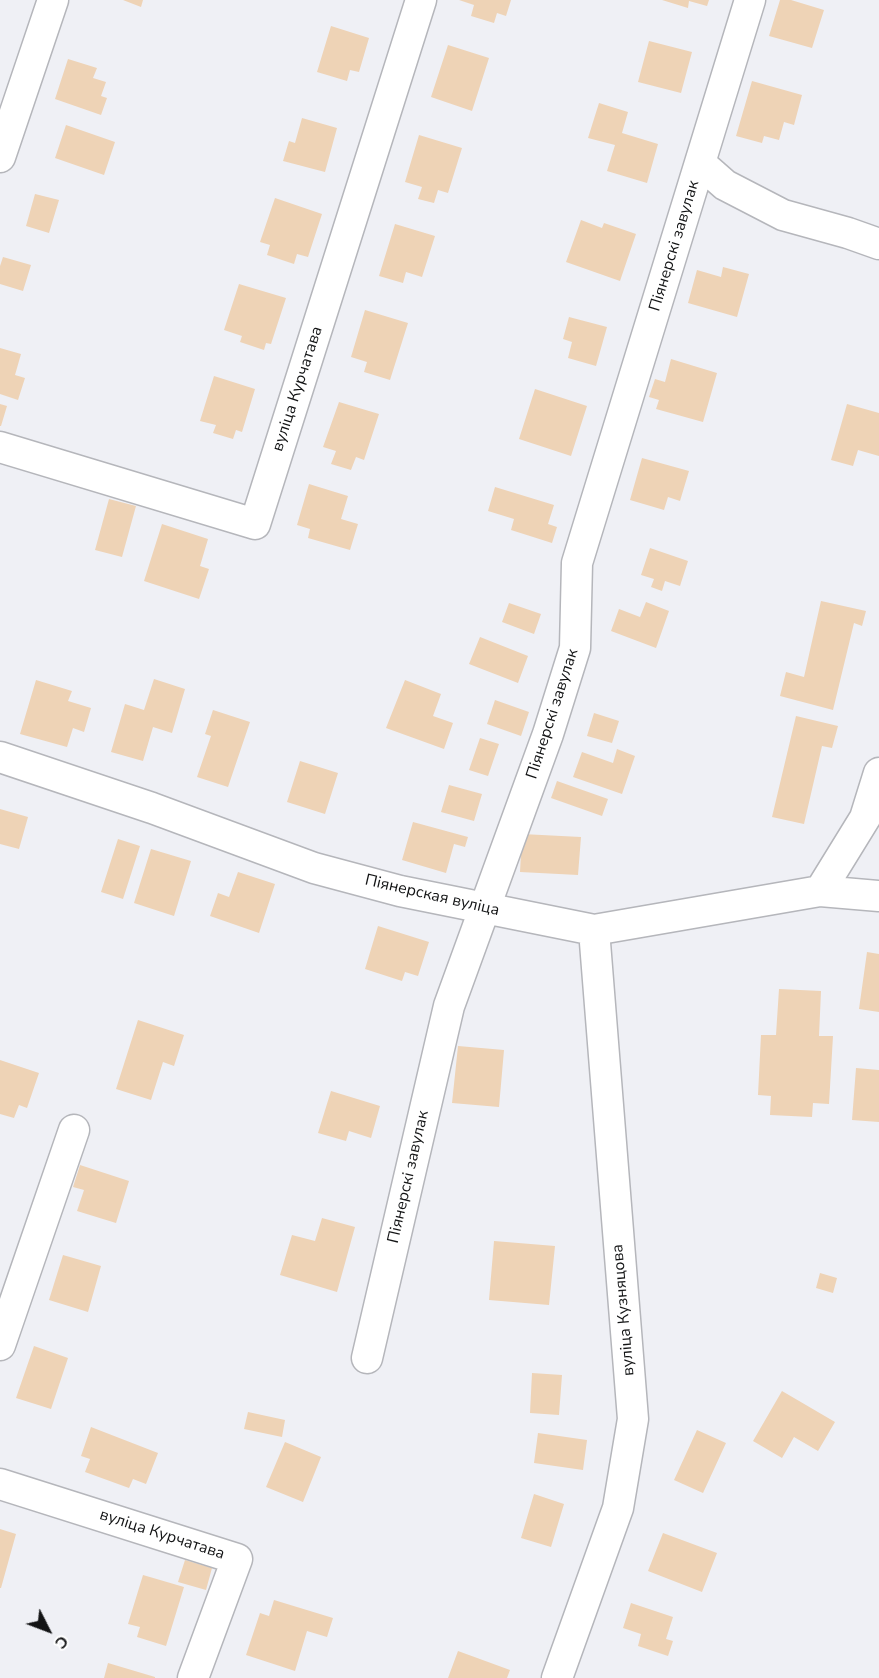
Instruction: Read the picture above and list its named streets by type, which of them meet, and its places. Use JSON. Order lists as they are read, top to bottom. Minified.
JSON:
{"streets":{"street":["Піянерскі завулак","вуліца Курчатава","Піянерская вуліца","вуліца Кузняцова"]},"crossings":[["Піянерскі завулак","Піянерская вуліца"],["Піянерская вуліца","вуліца Кузняцова"]],"north":"bottom right"}
